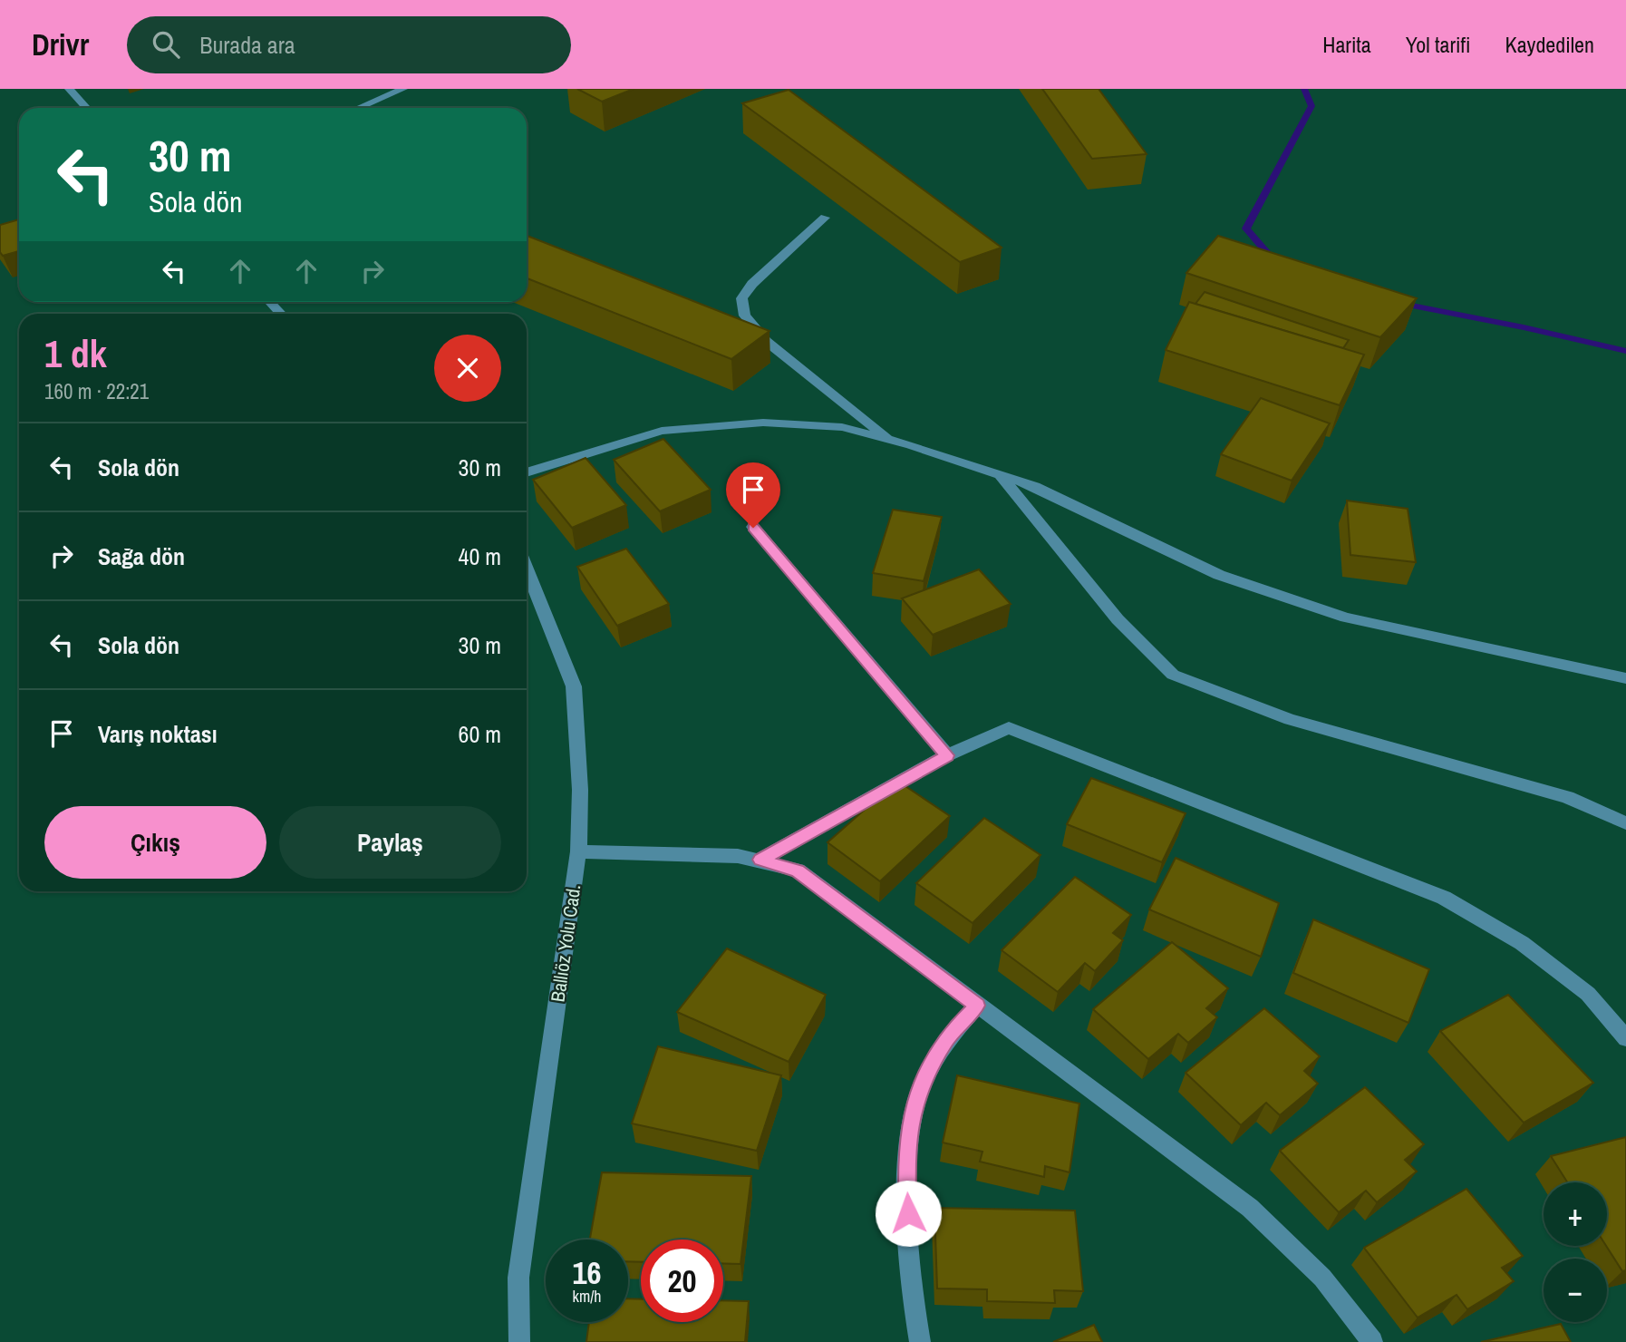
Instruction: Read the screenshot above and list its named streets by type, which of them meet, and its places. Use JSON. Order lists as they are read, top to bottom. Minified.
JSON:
{"streets":{"street":["Ballıöz Yolu Cad."]},"page":{"header":"Drivr","search":"Burada ara","nav":["Harita","Yol tarifi","Kaydedilen"],"turn":["30 m","Sola dön"],"heading":["1 dk","160 m · 22:21"],"list":[{"name":"Sola dön","value":"30 m"},{"name":"Sağa dön","value":"40 m"},{"name":"Sola dön","value":"30 m"},{"name":"Varış noktası","value":"60 m"}],"buttons":["Çıkış","Paylaş"],"map_buttons":["+","−"],"speed":"16 km/h","limit":"20"}}
